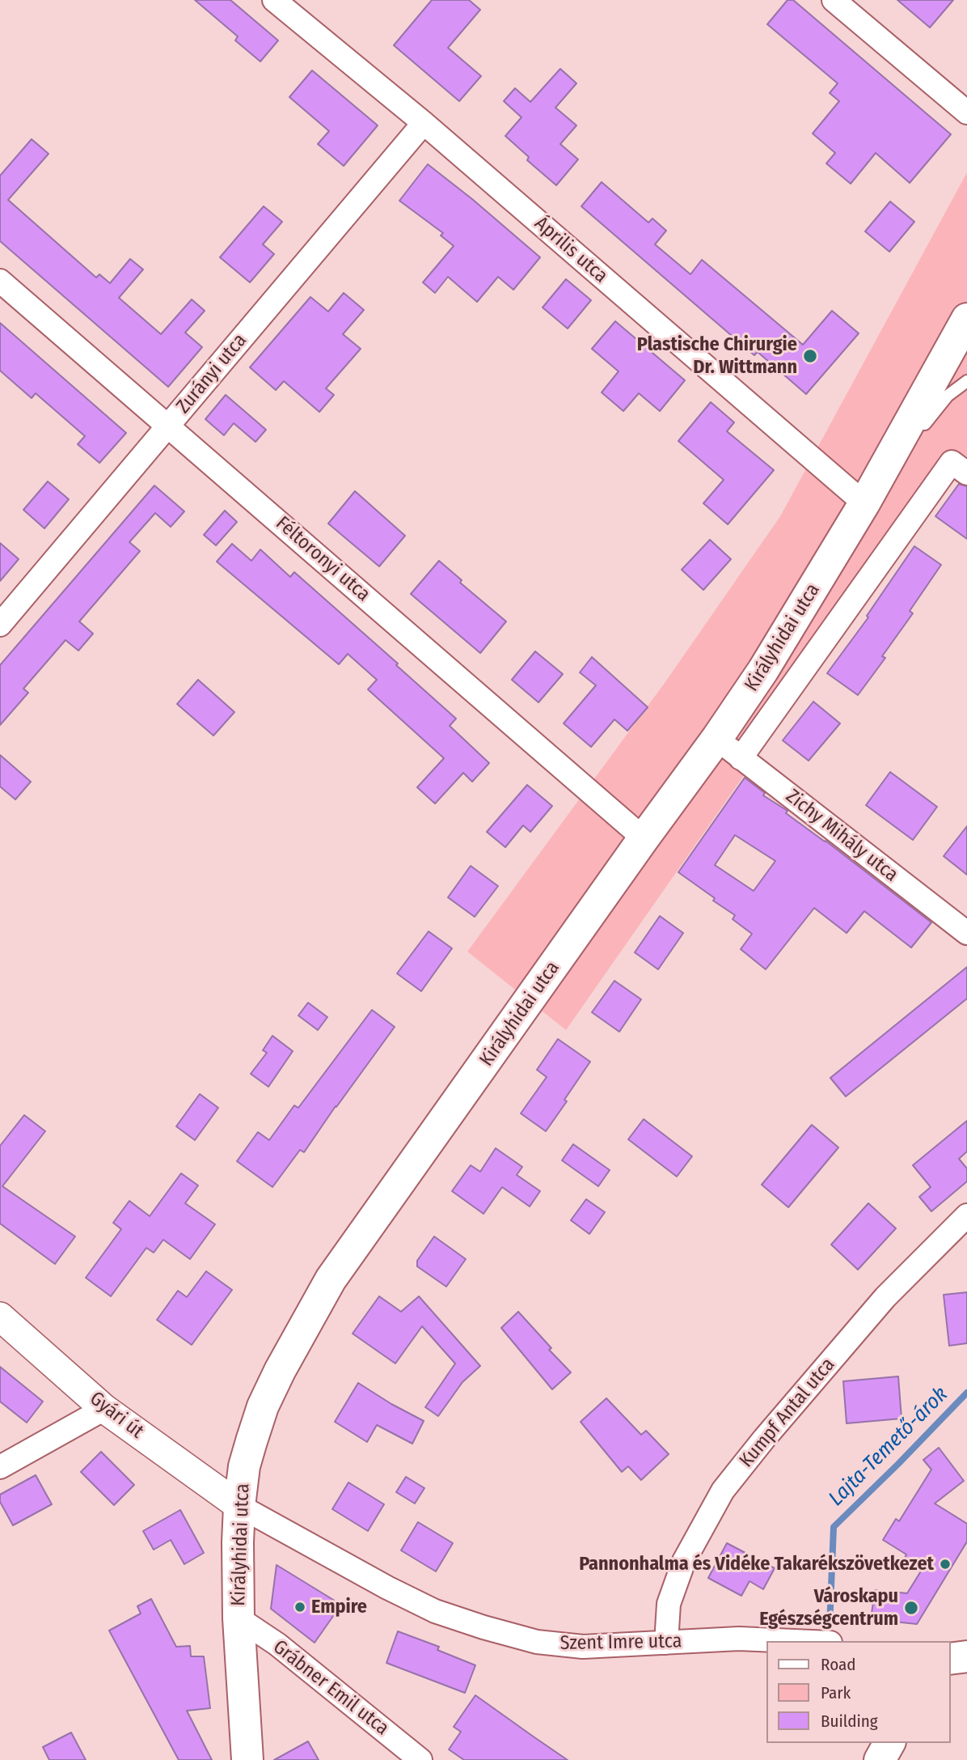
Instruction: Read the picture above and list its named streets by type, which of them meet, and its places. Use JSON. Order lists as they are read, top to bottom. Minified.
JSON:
{"streets":{"main road":["Királyhidai utca"],"street":["Április utca","Zurányi utca","Féltoronyi utca","Zichy Mihály utca","Kumpf Antal utca","Gyári út","Szent Imre utca","Grábner Emil utca"]},"crossings":[["Április utca","Zurányi utca"],["Április utca","Királyhidai utca"],["Zurányi utca","Féltoronyi utca"],["Féltoronyi utca","Királyhidai utca"],["Királyhidai utca","Zichy Mihály utca"],["Királyhidai utca","Gyári út"],["Királyhidai utca","Szent Imre utca"],["Királyhidai utca","Grábner Emil utca"],["Kumpf Antal utca","Szent Imre utca"],["Gyári út","Szent Imre utca"]],"water":["Lajta-Temető-árok"],"places":["Plastische Chirurgie Dr. Wittmann","Pannonhalma és Vidéke Takarékszövetkezet","Empire","Városkapu Egészségcentrum"],"legend":["Road","Park","Building"]}
